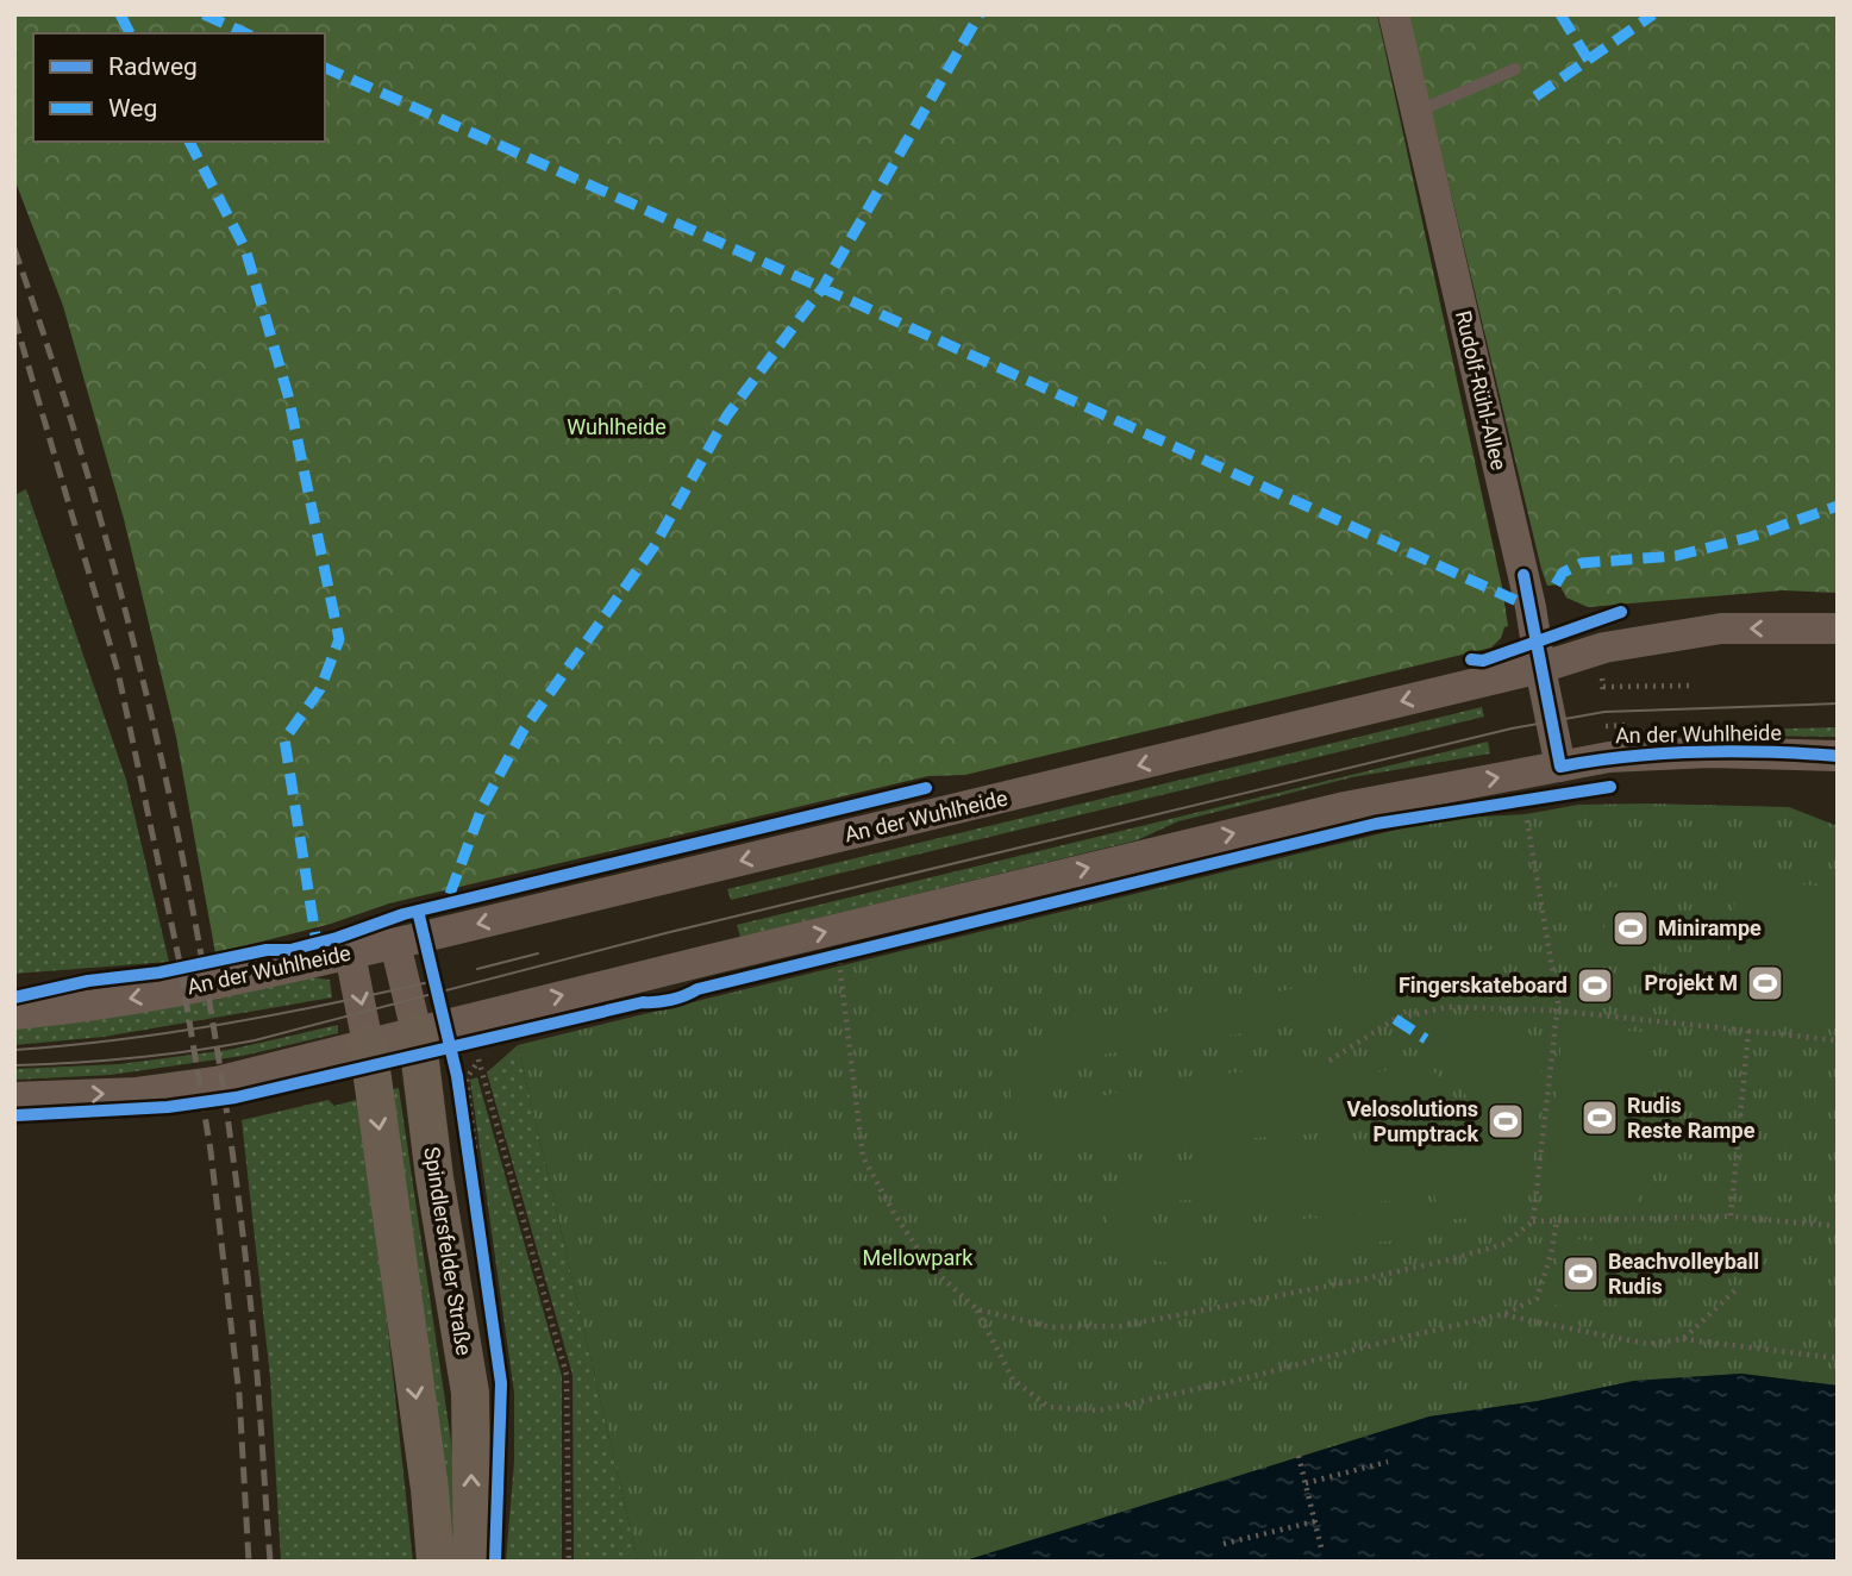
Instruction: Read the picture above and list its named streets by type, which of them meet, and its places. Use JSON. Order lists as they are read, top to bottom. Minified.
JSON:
{"streets":{"highway":["Spindlersfelder Straße"],"main road":["Rudolf-Rühl-Allee","An der Wuhlheide"]},"crossings":[["Rudolf-Rühl-Allee","An der Wuhlheide"],["An der Wuhlheide","Spindlersfelder Straße"]],"one_way":["Spindlersfelder Straße"],"parks":["Wuhlheide","Mellowpark"],"places":{"sports":["Minirampe","Projekt M","Fingerskateboard","Rudis Reste Rampe","Velosolutions Pumptrack","Beachvolleyball Rudis"]},"legend":["Radweg","Weg"]}
